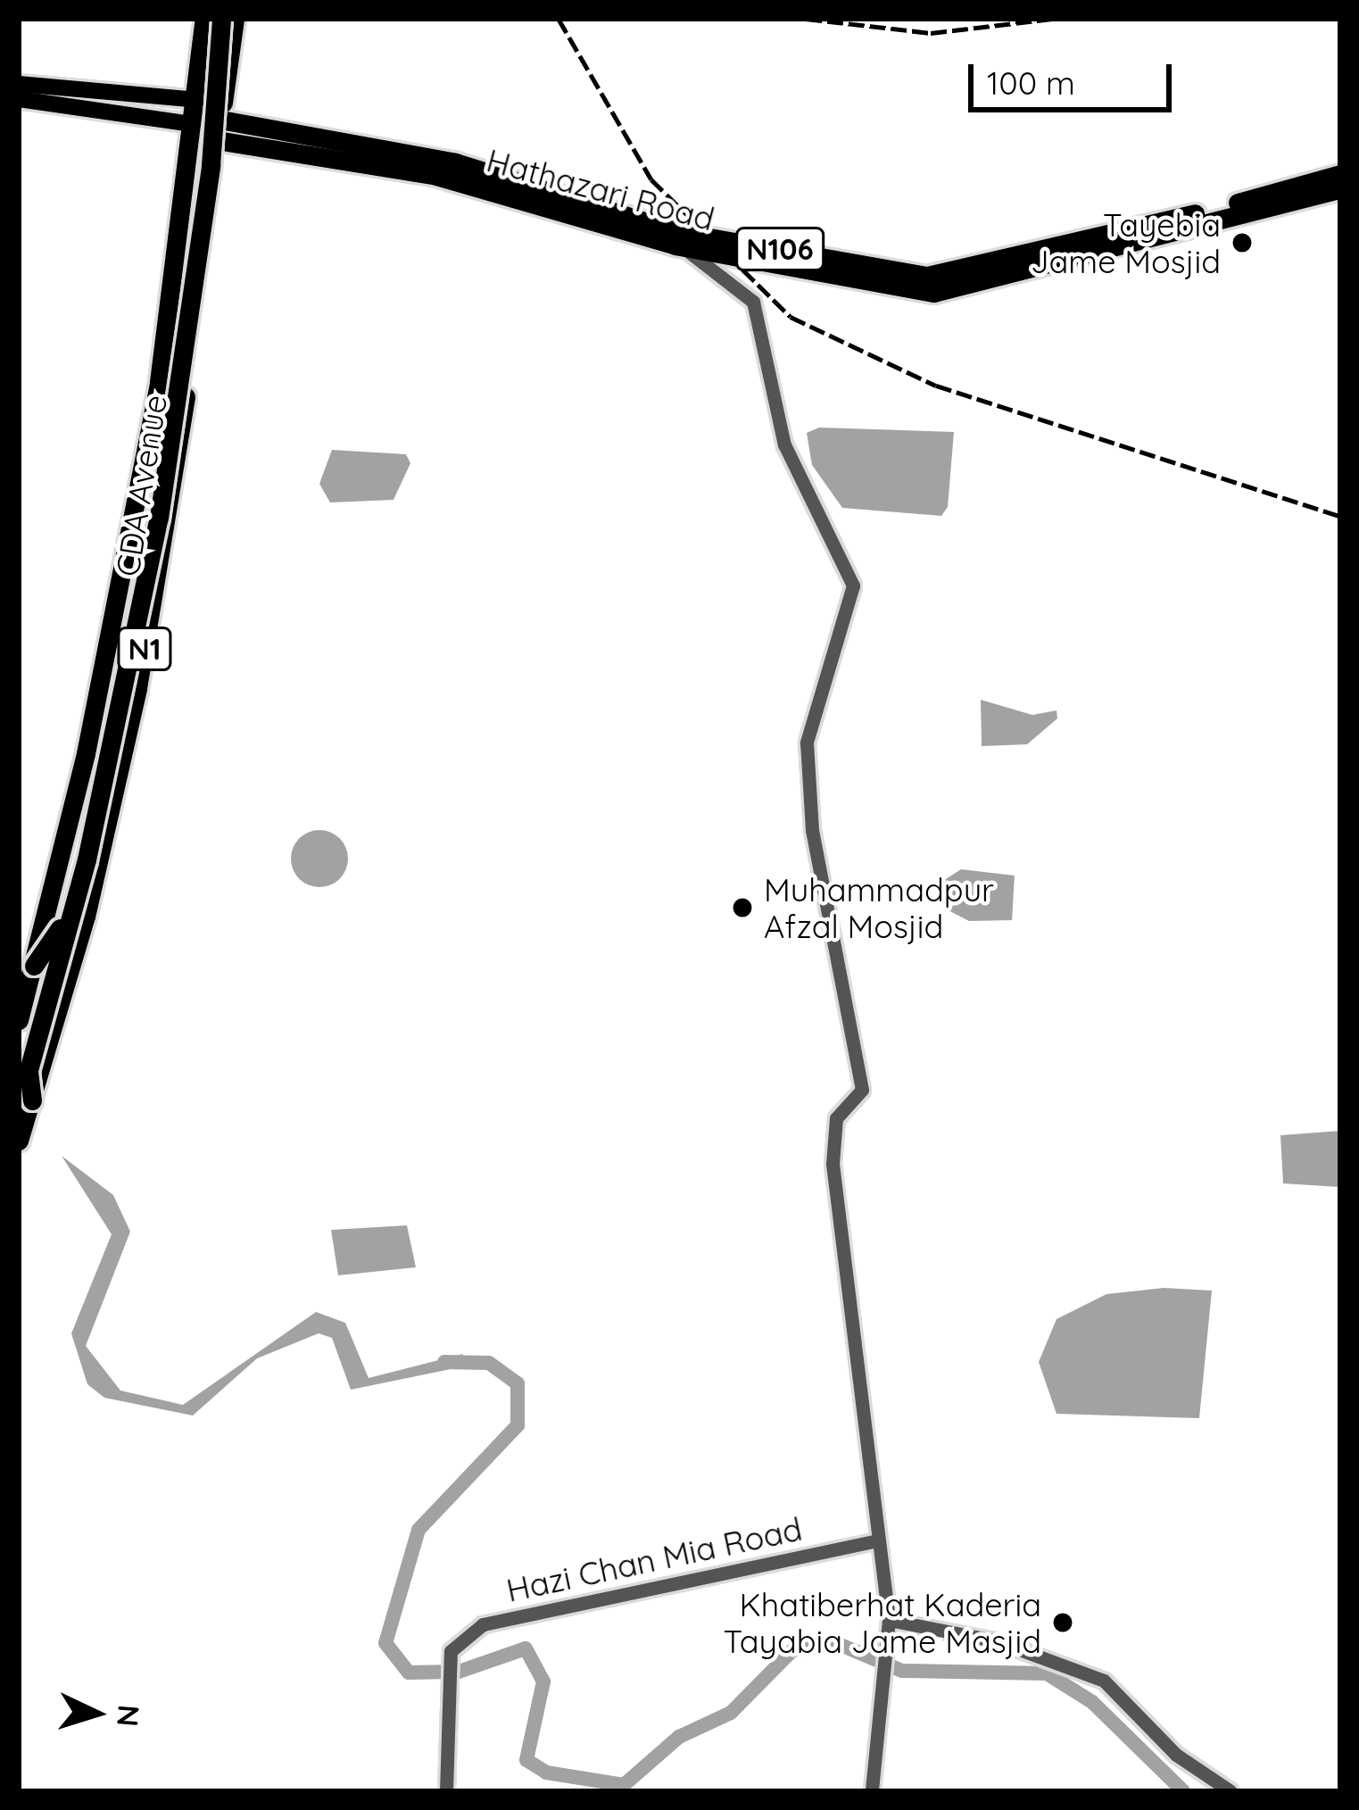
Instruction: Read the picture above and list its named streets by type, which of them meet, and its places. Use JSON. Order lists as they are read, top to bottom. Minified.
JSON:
{"streets":{"highway":["Hathazari Road","N106","CDA Avenue","N1"],"street":["Hazi Chan Mia Road"]},"crossings":[["Hathazari Road","CDA Avenue"]],"places":["Tayebia Jame Mosjid","Muhammadpur Afzal Mosjid","Khatiberhat Kaderia Tayabia Jame Masjid"],"scale_bar":"100 m","north":"right"}
